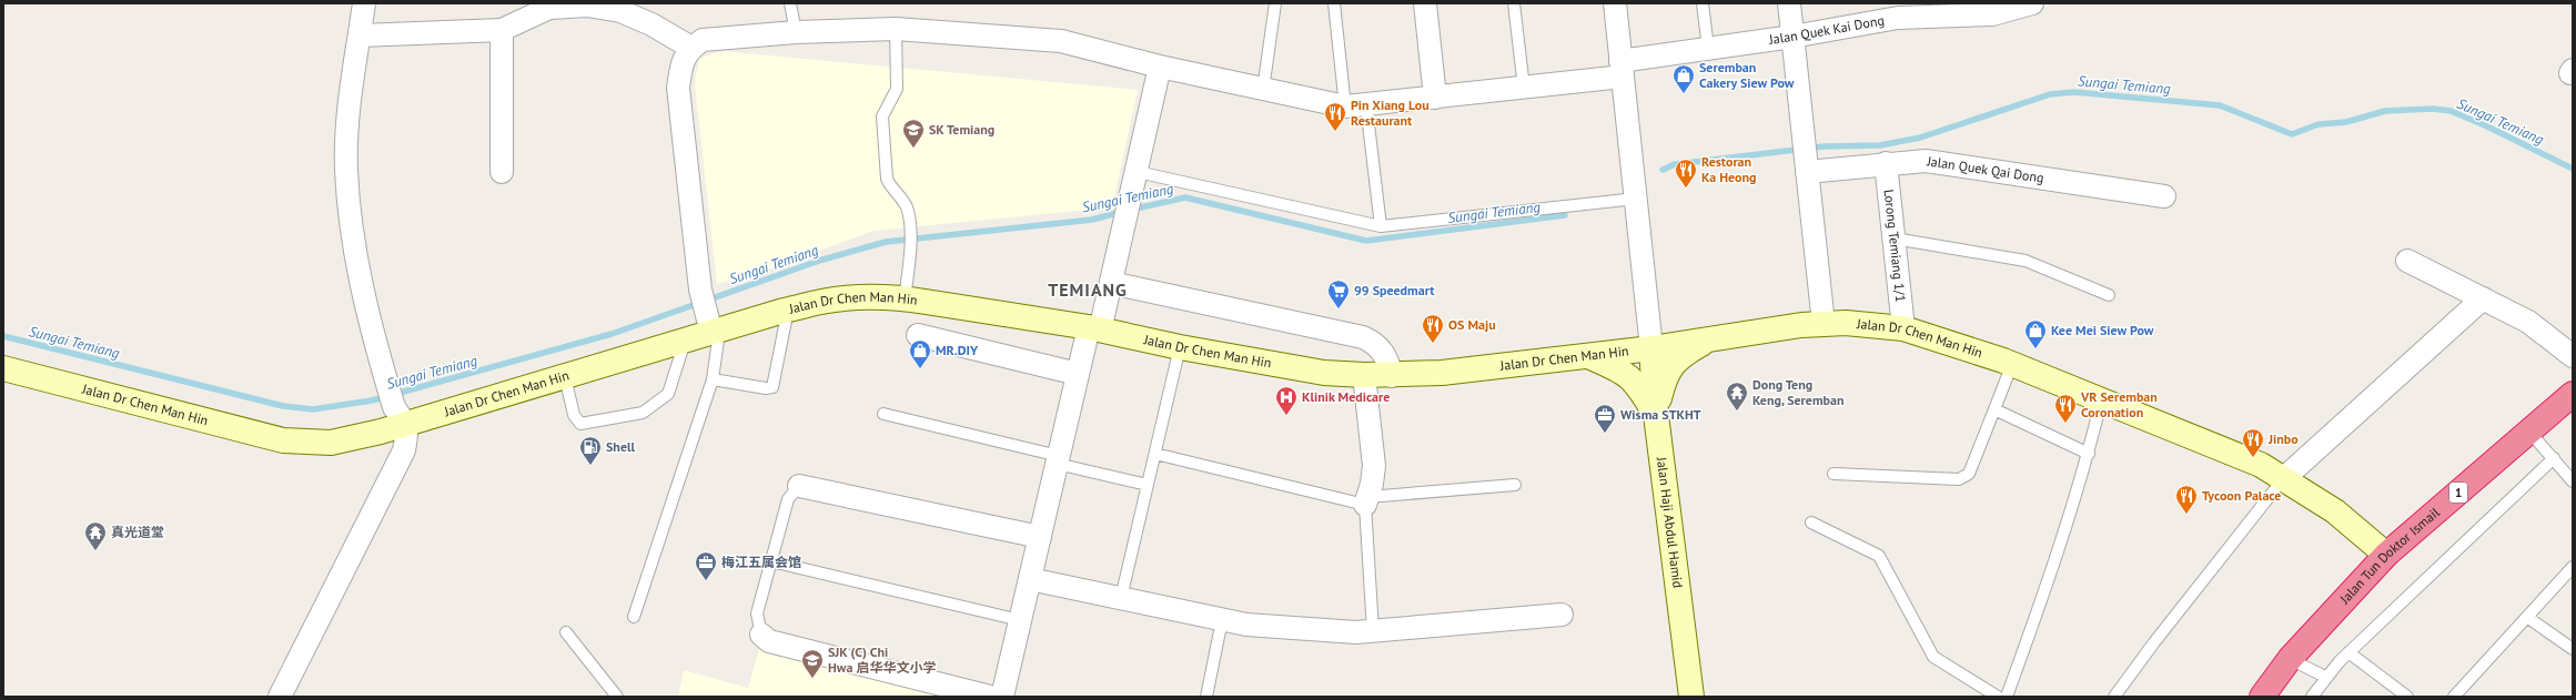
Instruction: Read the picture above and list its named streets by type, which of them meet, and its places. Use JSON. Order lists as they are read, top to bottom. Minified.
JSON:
{"streets":{"highway":["1","Jalan Tun Doktor Ismail"],"street":["Jalan Quek Kai Dong","Jalan Quek Qai Dong","Lorong Temiang 1/1","Jalan Dr Chen Man Hin","Jalan Haji Abdul Hamid"]},"crossings":[["Jalan Quek Qai Dong","Lorong Temiang 1/1"],["Lorong Temiang 1/1","Jalan Dr Chen Man Hin"],["Jalan Dr Chen Man Hin","Jalan Haji Abdul Hamid"],["Jalan Dr Chen Man Hin","Jalan Tun Doktor Ismail"]],"districts":["TEMIANG"],"water":["Sungai Temiang"],"places":{"shop":["Seremban Cakery Siew Pow","Kee Mei Siew Pow","MR.DIY"],"restaurant":["Pin Xiang Lou Restaurant","Restoran Ka Heong","OS Maju","VR Seremban Coronation","Jinbo","Tycoon Palace"],"school or university":["SK Temiang","SJK (C) Chi Hwa 启华华文小学"],"supermarket":["99 Speedmart"],"temple":["Dong Teng Keng, Seremban","真光道堂"],"hospital":["Klinik Medicare"],"office":["Wisma STKHT","梅江五属会馆"],"fuel station":["Shell"]}}
